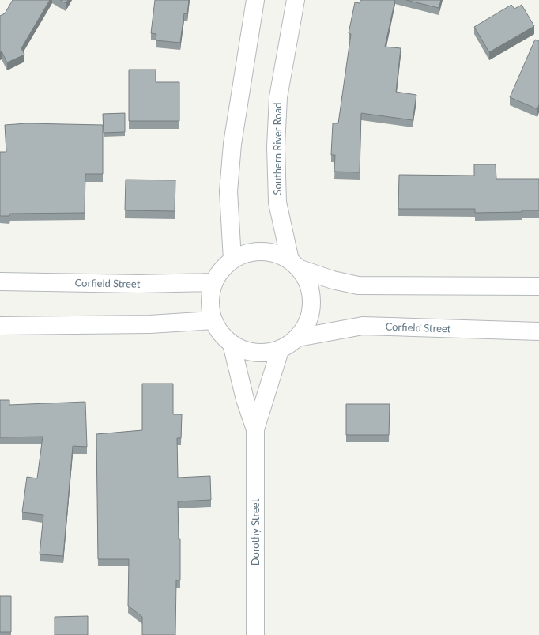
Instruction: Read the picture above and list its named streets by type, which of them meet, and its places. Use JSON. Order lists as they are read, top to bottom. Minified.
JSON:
{"streets":{"main road":["Southern River Road","Corfield Street","Dorothy Street"]},"crossings":[["Southern River Road","Corfield Street"],["Southern River Road","Dorothy Street"],["Corfield Street","Dorothy Street"]]}
